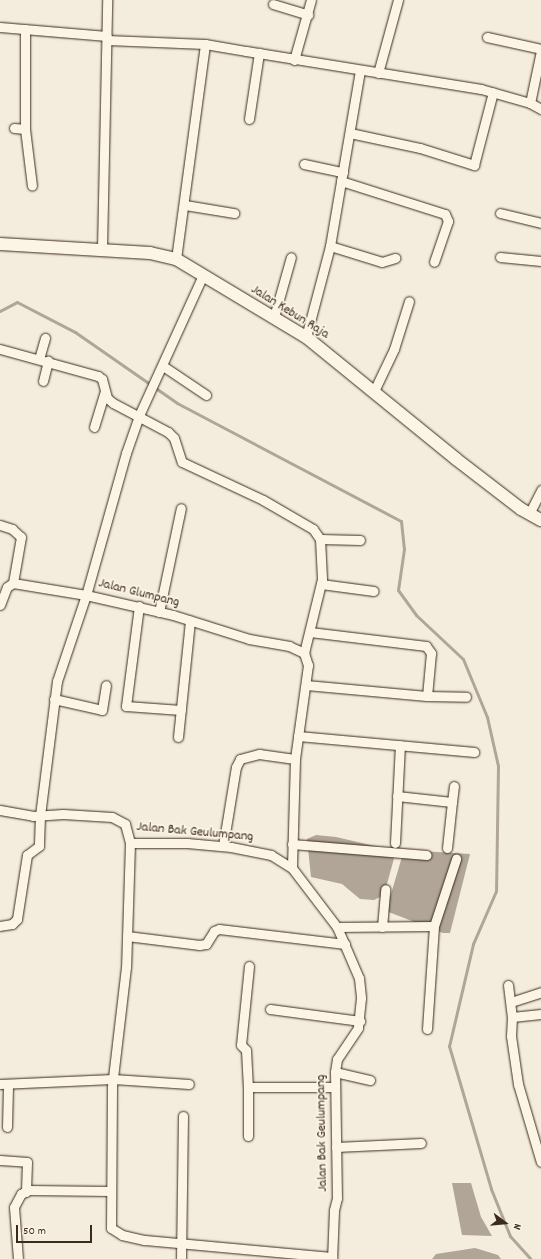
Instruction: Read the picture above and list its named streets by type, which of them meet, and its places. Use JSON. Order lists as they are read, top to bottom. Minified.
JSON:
{"streets":{"street":["Jalan Kebun Raja","Jalan Glumpang","Jalan Bak Geulumpang"]},"crossings":[["Jalan Kebun Raja","Jalan Glumpang"]],"scale_bar":"50 m","north":"right"}
